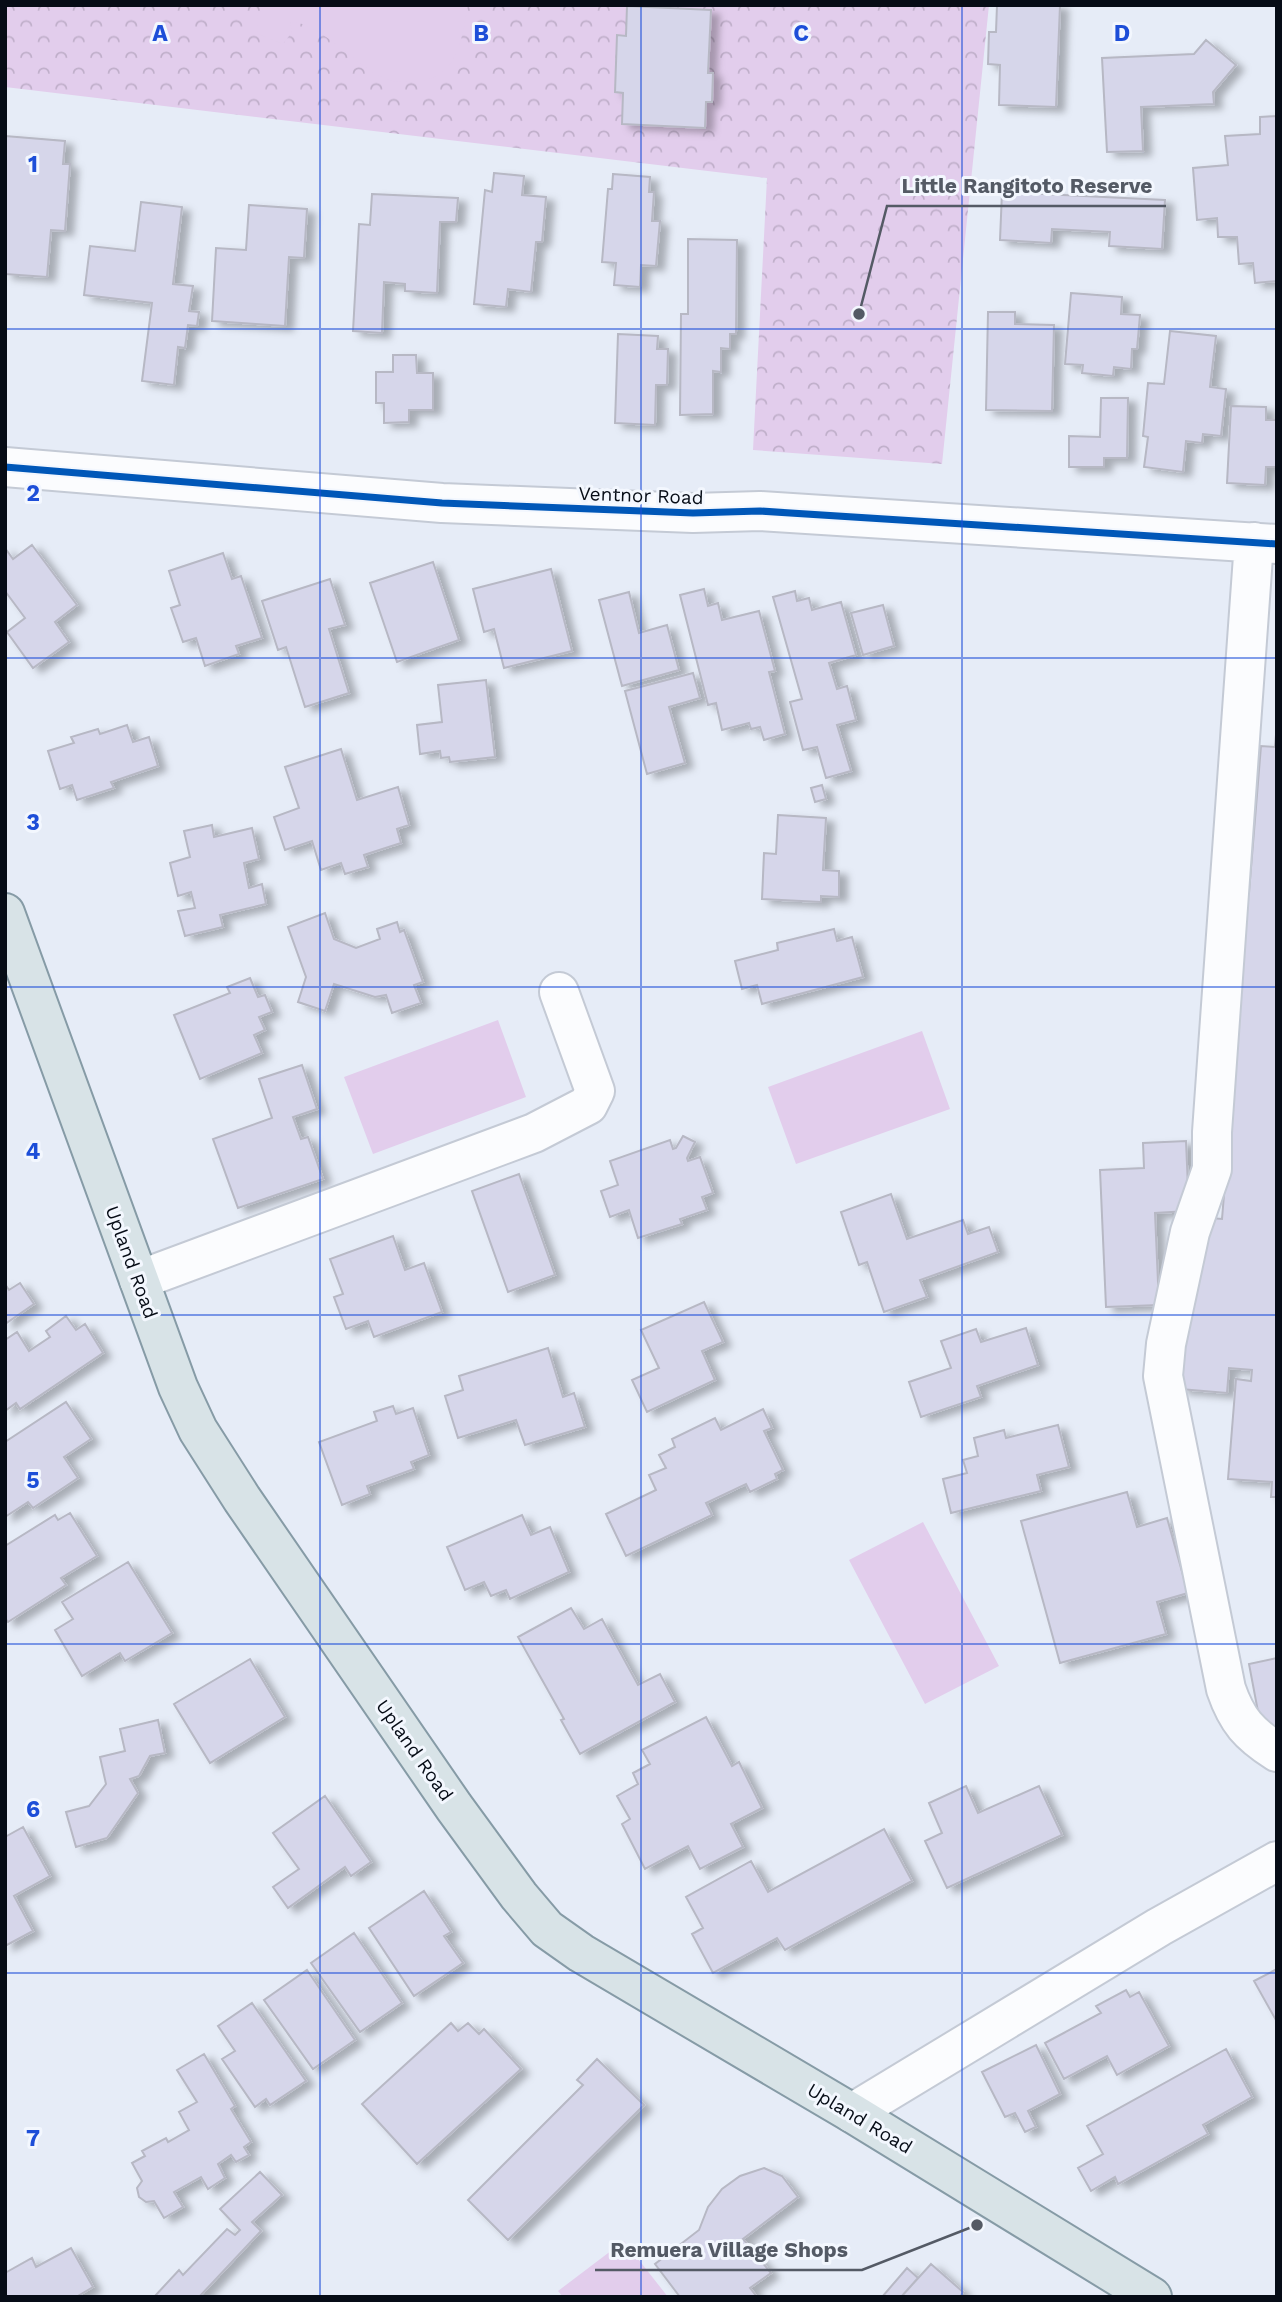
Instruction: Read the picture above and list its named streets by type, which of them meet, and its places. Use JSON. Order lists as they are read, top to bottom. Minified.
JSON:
{"streets":{"main road":["Upland Road"],"street":["Ventnor Road"]},"places":["Little Rangitoto Reserve","Remuera Village Shops"],"grid":{"columns":["A","B","C","D"],"rows":["1","2","3","4","5","6","7"]}}
